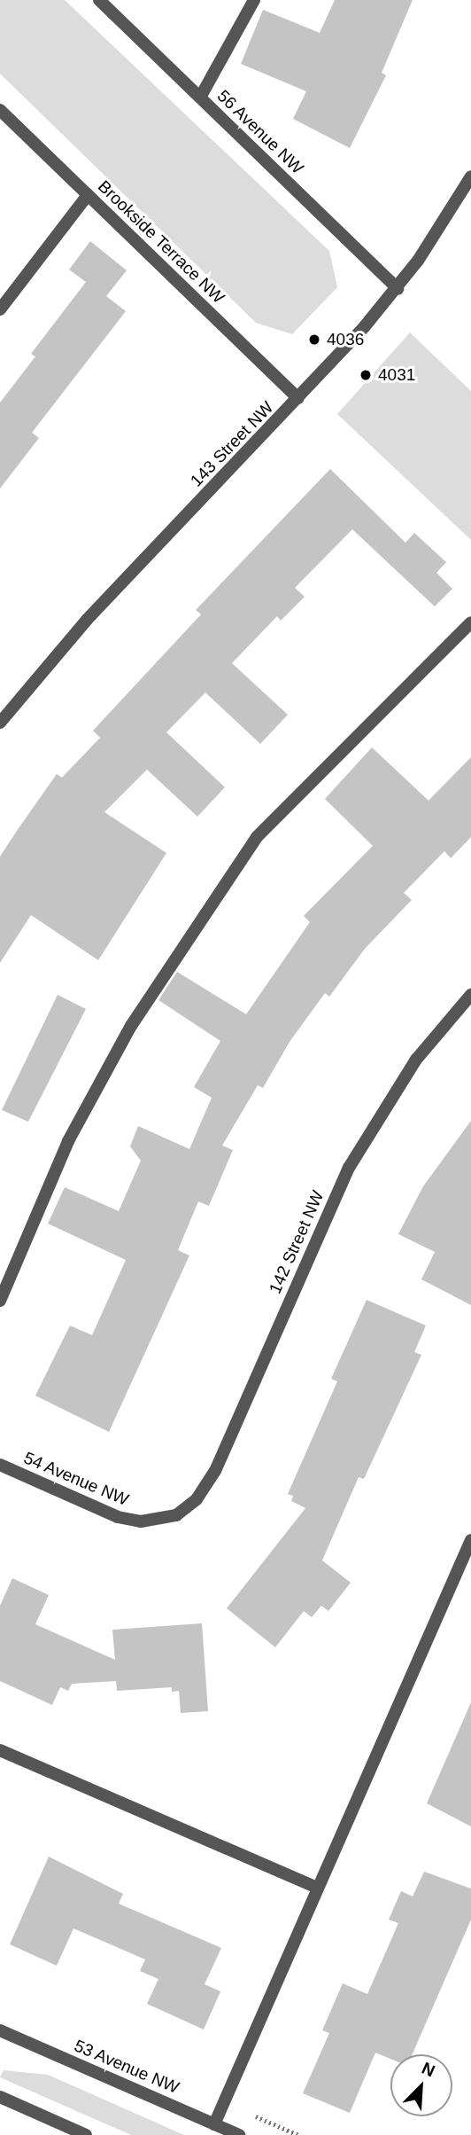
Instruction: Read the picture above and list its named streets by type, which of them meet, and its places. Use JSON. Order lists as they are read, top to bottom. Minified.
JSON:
{"streets":{"street":["56 Avenue NW","Brookside Terrace NW","143 Street NW","142 Street NW","54 Avenue NW","53 Avenue NW"]},"crossings":[["56 Avenue NW","143 Street NW"],["Brookside Terrace NW","143 Street NW"],["142 Street NW","54 Avenue NW"]],"places":["4036","4031"],"north":"top right"}
